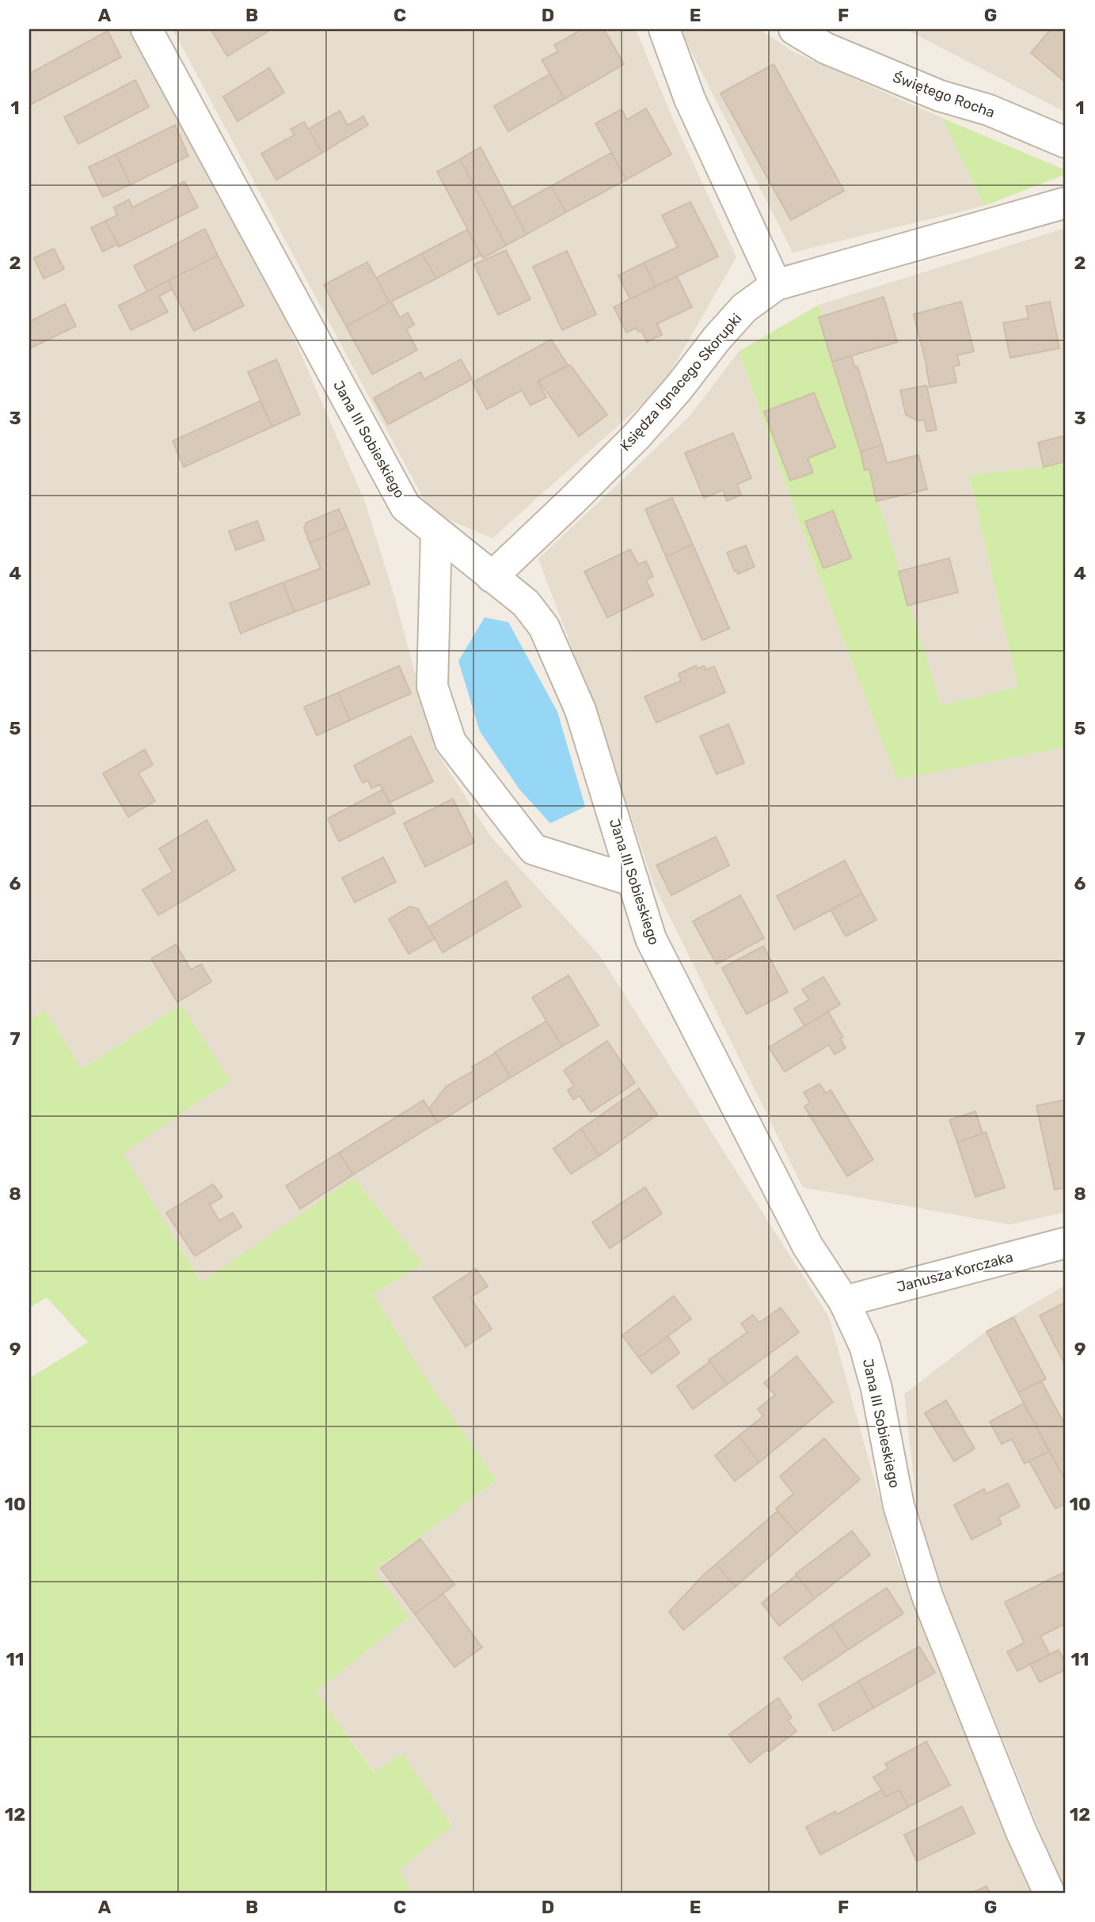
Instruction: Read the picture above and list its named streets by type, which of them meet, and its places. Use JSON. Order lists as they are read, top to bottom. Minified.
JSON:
{"streets":{"street":["Świętego Rocha","Księdza Ignacego Skorupki","Jana III Sobieskiego","Janusza Korczaka"]},"crossings":[["Księdza Ignacego Skorupki","Jana III Sobieskiego"],["Jana III Sobieskiego","Janusza Korczaka"]],"grid":{"columns":["A","B","C","D","E","F","G"],"rows":["1","2","3","4","5","6","7","8","9","10","11","12"]}}
